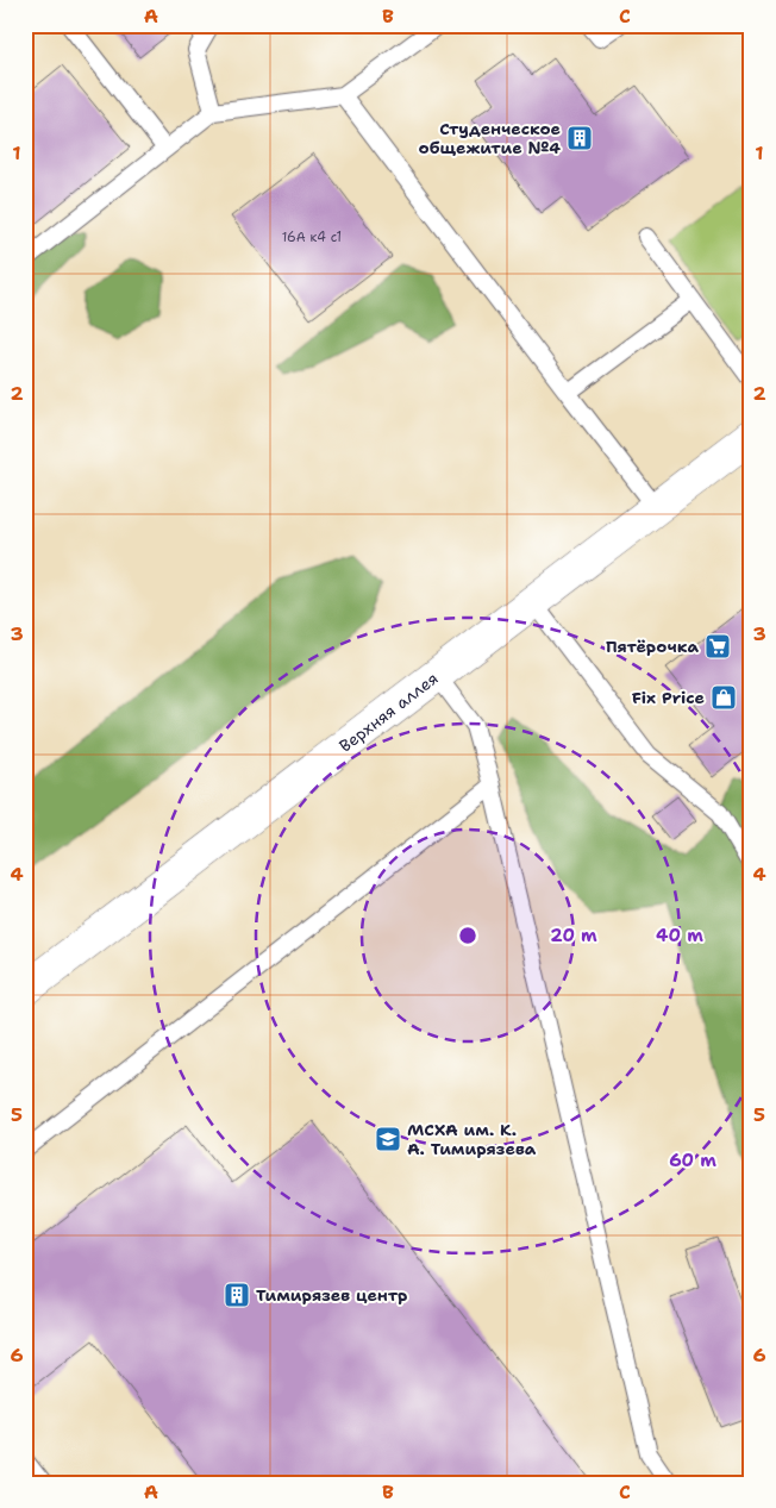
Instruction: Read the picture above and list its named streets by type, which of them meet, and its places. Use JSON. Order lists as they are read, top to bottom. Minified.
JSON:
{"streets":{"street":["Верхняя аллея"]},"places":{"building":["Студенческое общежитие №4","Тимирязев центр"],"supermarket":["Пятёрочка"],"shop":["Fix Price"],"school or university":["МСХА им. К. А. Тимирязева"]},"house_numbers":["16А к4 с1"],"grid":{"columns":["A","B","C"],"rows":["1","2","3","4","5","6"]},"rings":["20 m","40 m","60 m"]}
